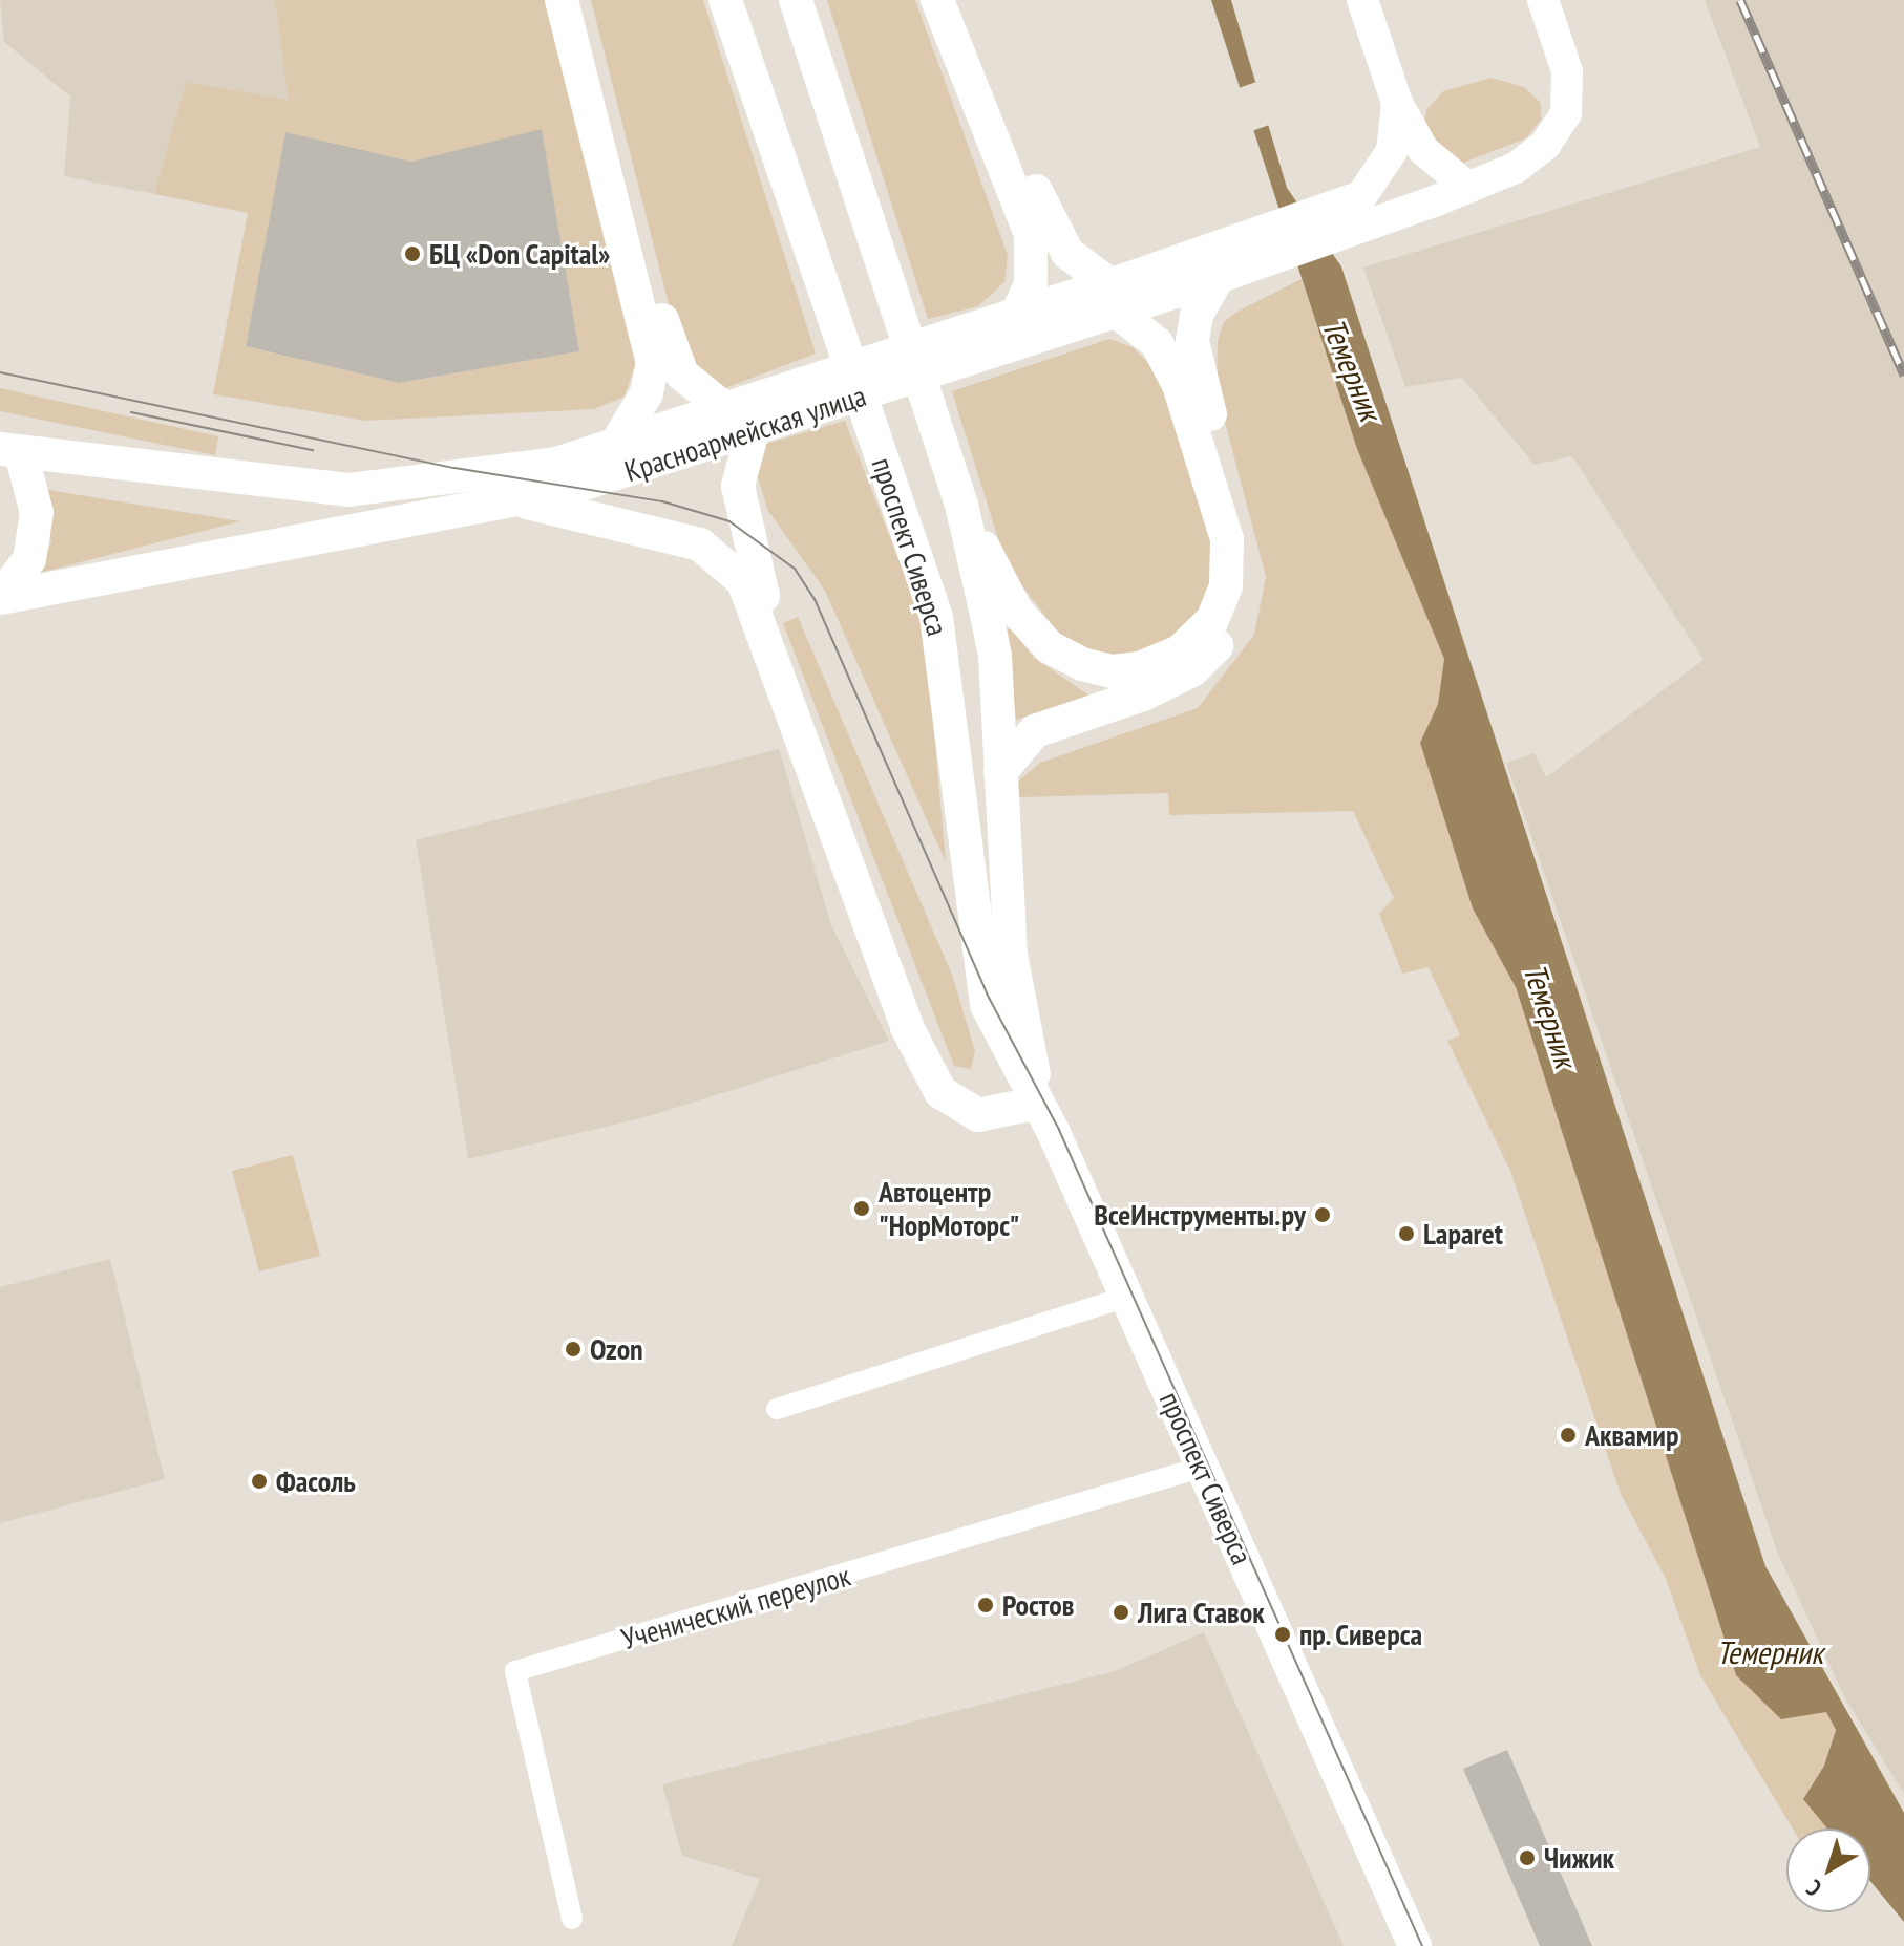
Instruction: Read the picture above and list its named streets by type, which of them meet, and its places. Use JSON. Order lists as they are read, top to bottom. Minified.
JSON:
{"streets":{"main road":["Красноармейская улица","проспект Сиверса"],"street":["Ученический переулок"]},"crossings":[["проспект Сиверса","Ученический переулок"]],"water":["Темерник"],"places":["БЦ «Don Capital»","Автоцентр \"НорМоторс\"","ВсеИнструменты.ру","Laparet","Ozon","Аквамир","Фасоль","Ростов","Лига Ставок","пр. Сиверса","Чижик"],"north":"bottom left"}
